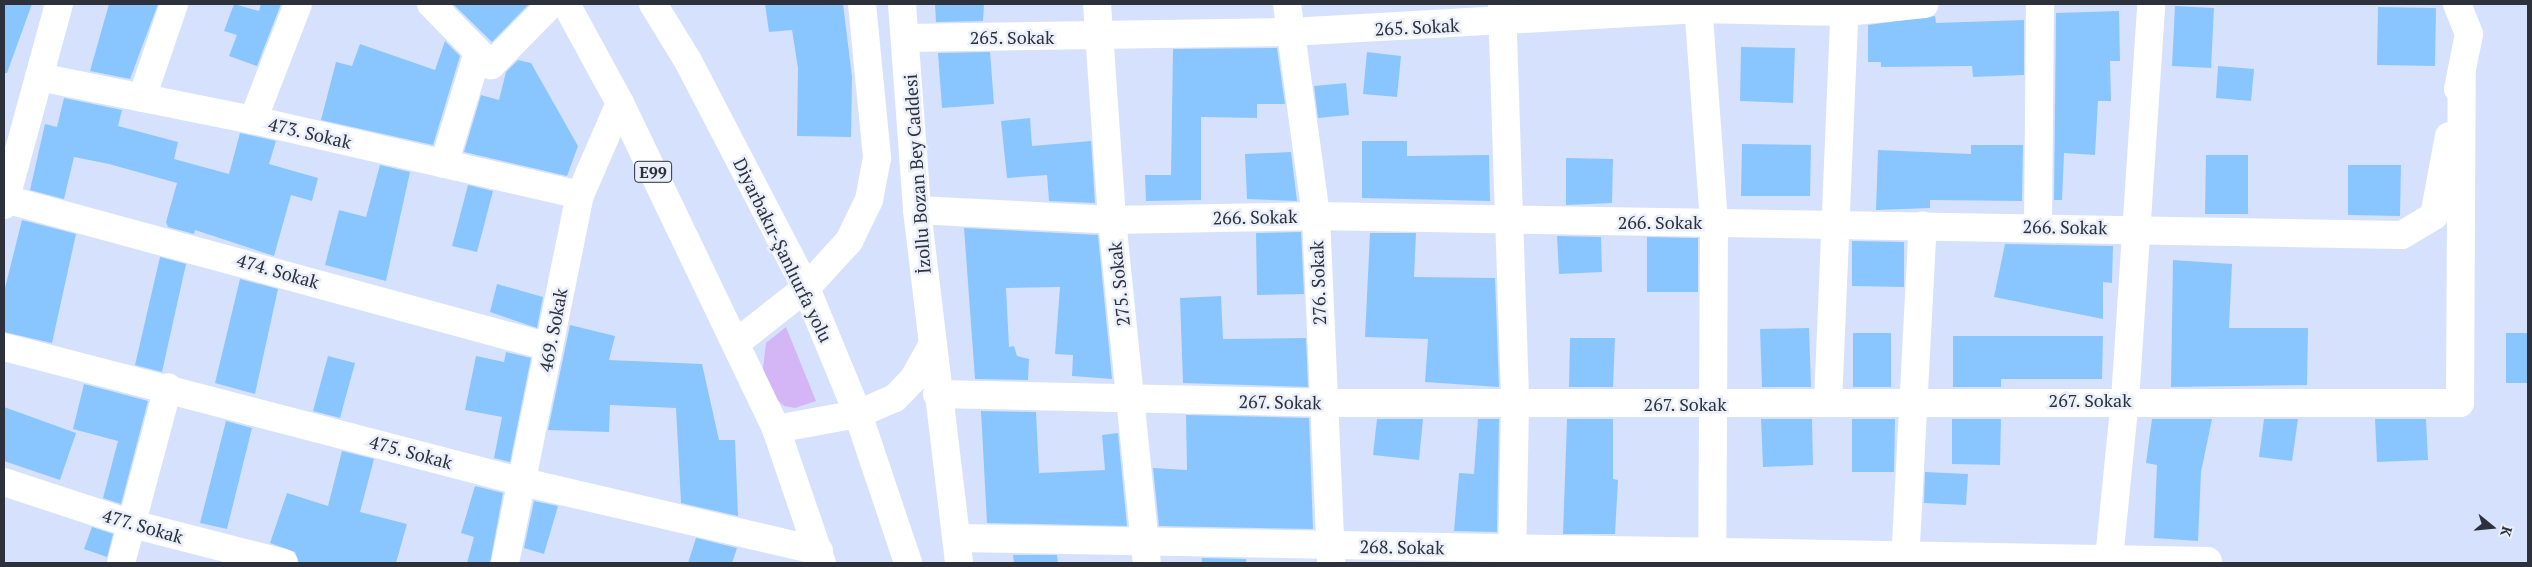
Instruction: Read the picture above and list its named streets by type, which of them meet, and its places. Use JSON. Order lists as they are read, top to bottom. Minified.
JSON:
{"streets":{"main road":["265. Sokak","473. Sokak","E99","İzollu Bozan Bey Caddesi","266. Sokak","Diyarbakır-Şanlıurfa yolu","474. Sokak","276. Sokak","275. Sokak","469. Sokak","267. Sokak","475. Sokak","477. Sokak","268. Sokak"]},"crossings":[["265. Sokak","İzollu Bozan Bey Caddesi"],["265. Sokak","276. Sokak"],["265. Sokak","275. Sokak"],["473. Sokak","469. Sokak"],["E99","469. Sokak"],["E99","475. Sokak"],["İzollu Bozan Bey Caddesi","266. Sokak"],["İzollu Bozan Bey Caddesi","267. Sokak"],["İzollu Bozan Bey Caddesi","268. Sokak"],["266. Sokak","276. Sokak"],["266. Sokak","275. Sokak"],["266. Sokak","267. Sokak"],["474. Sokak","469. Sokak"],["276. Sokak","267. Sokak"],["276. Sokak","268. Sokak"],["275. Sokak","267. Sokak"],["275. Sokak","268. Sokak"],["469. Sokak","475. Sokak"]],"north":"right"}
